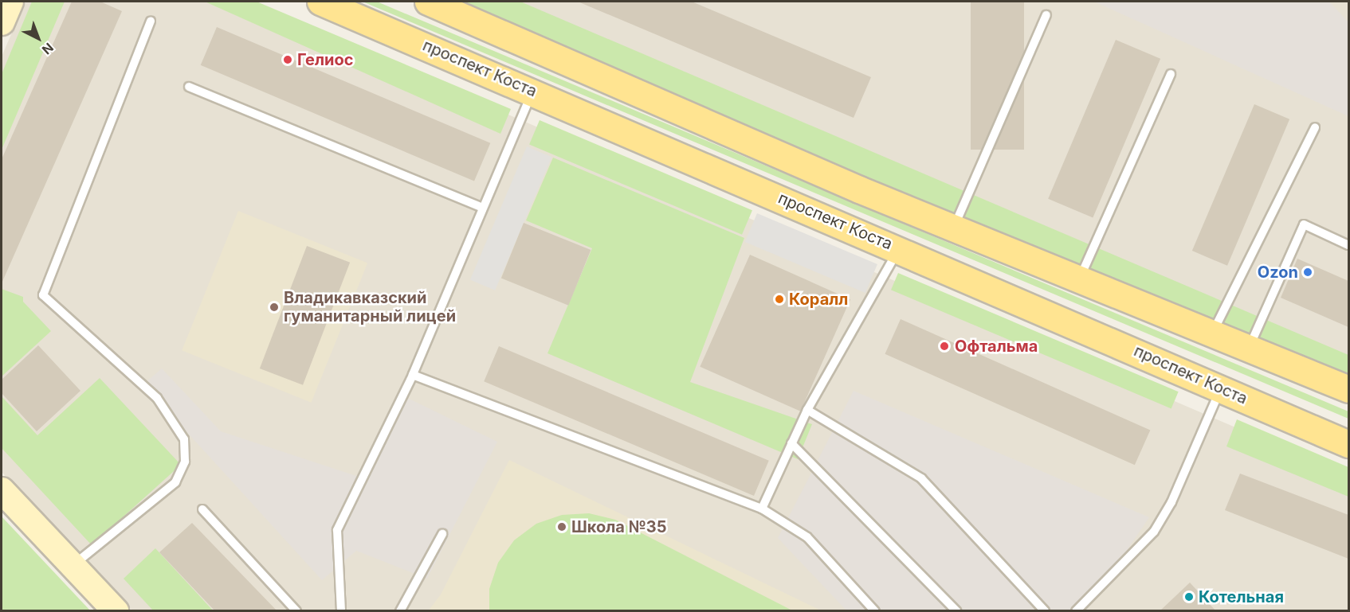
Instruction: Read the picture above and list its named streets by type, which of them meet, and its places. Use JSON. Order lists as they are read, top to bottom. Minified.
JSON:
{"streets":{"main road":["проспект Коста"]},"places":["Гелиос","Ozon","Коралл","Владикавказский гуманитарный лицей","Офтальма","Школа №35","Котельная"],"north":"bottom right"}
